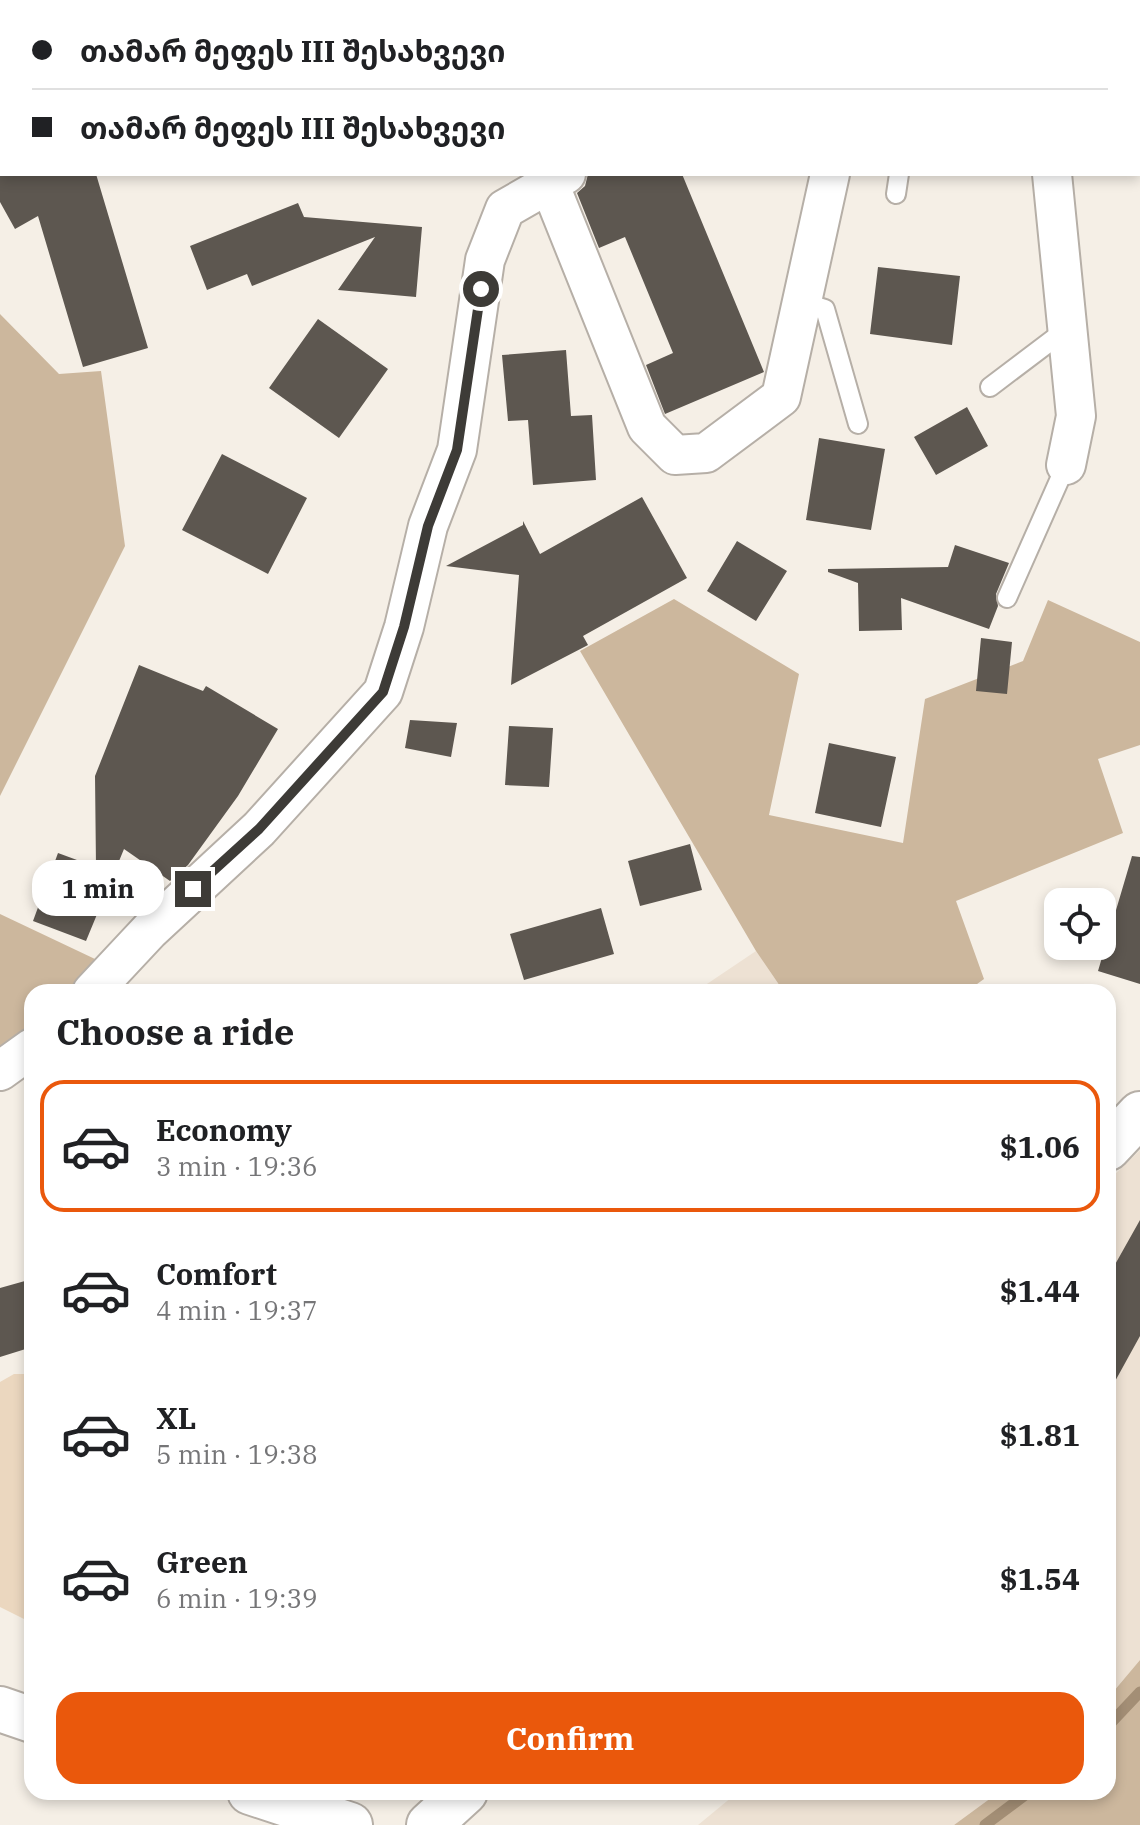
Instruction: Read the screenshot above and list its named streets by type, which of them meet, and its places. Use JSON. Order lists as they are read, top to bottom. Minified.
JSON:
{"page":{"banner":["თამარ მეფეს III შესახვევი","თამარ მეფეს III შესახვევი"],"bubble":"1 min","heading":"Choose a ride","list":[{"name":"Economy","note":"3 min · 19:36","value":"$1.06"},{"name":"Comfort","note":"4 min · 19:37","value":"$1.44"},{"name":"XL","note":"5 min · 19:38","value":"$1.81"},{"name":"Green","note":"6 min · 19:39","value":"$1.54"}],"buttons":"Confirm"}}
